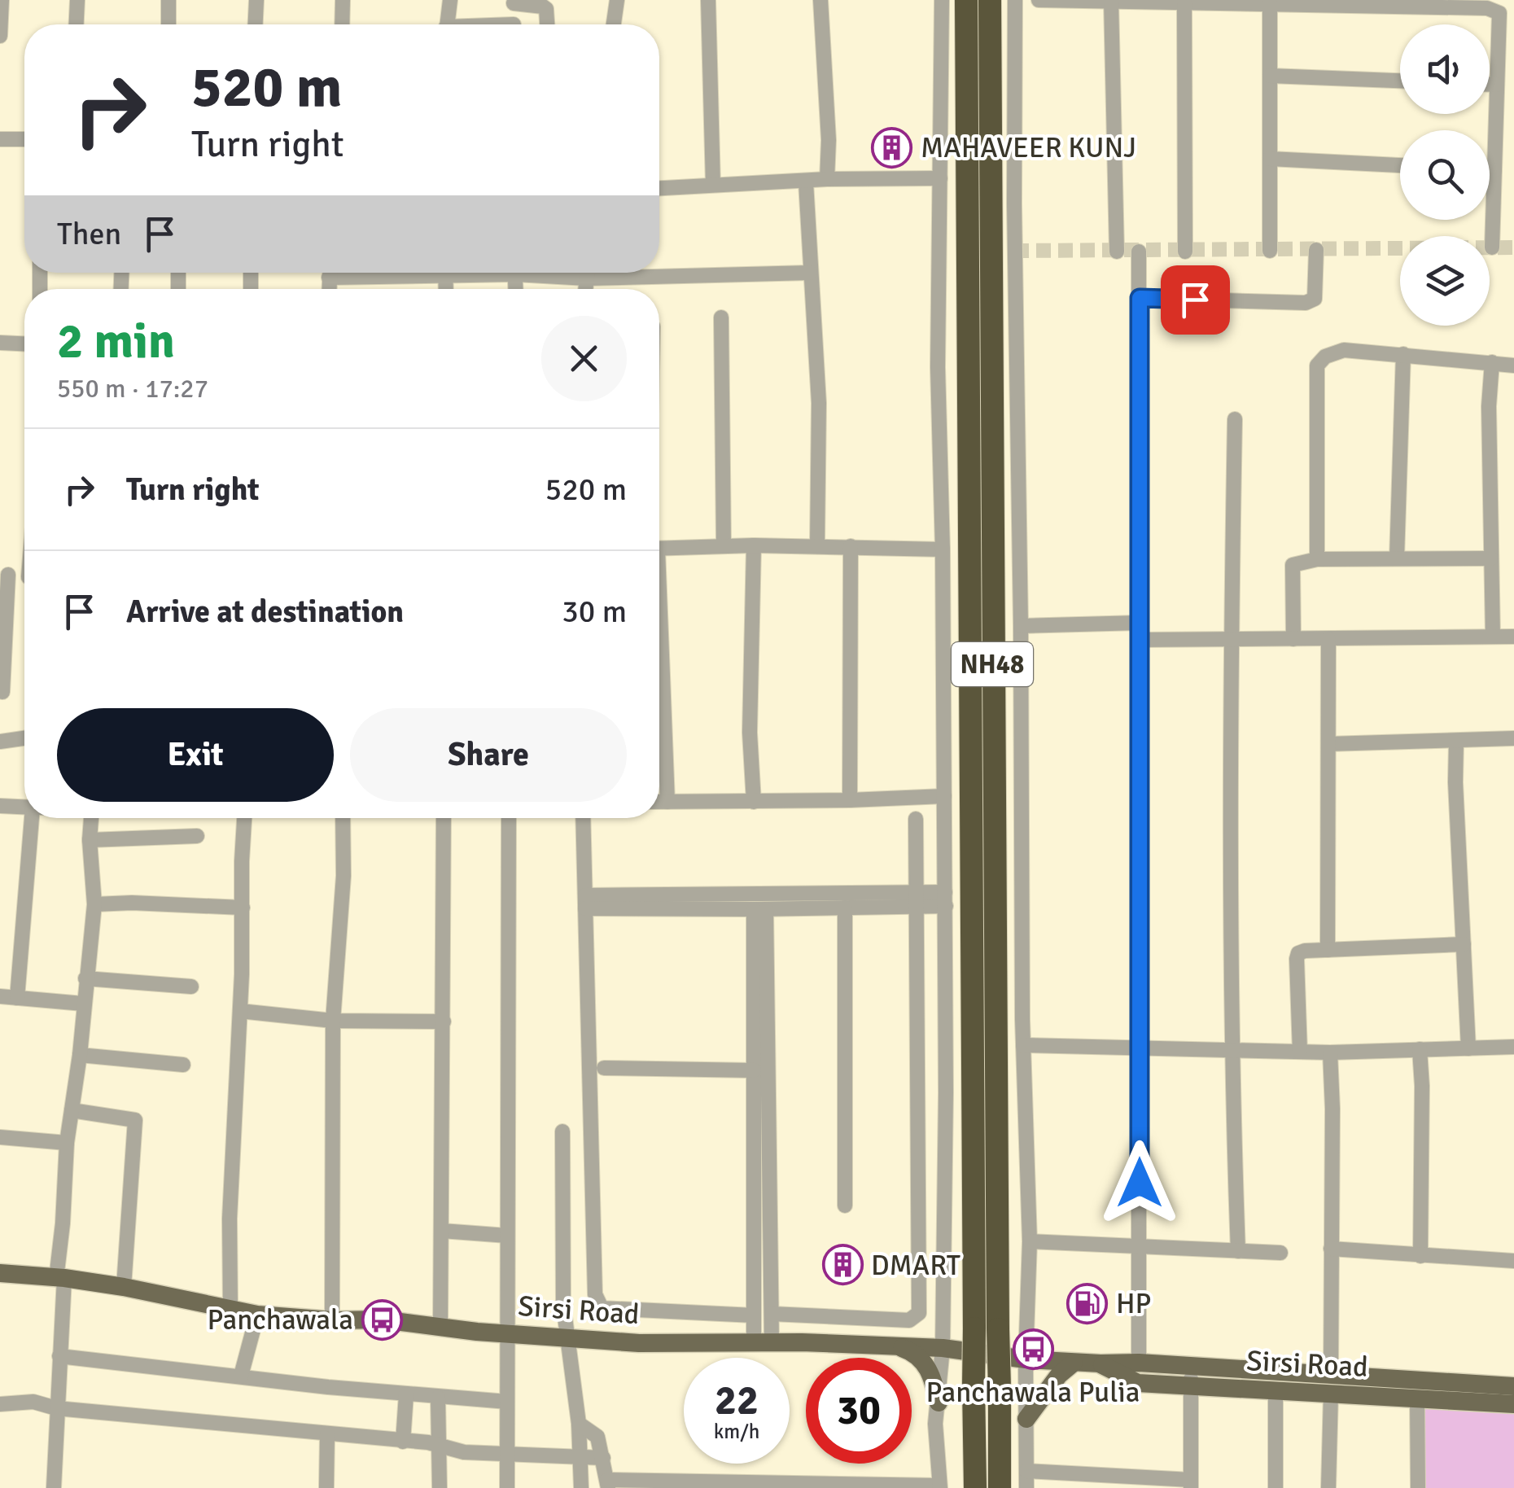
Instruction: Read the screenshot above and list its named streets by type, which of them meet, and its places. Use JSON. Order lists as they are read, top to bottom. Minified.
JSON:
{"streets":{"highway":["NH48"],"main road":["Sirsi Road"]},"places":{"building":["MAHAVEER KUNJ","DMART"],"fuel station":["HP"],"bus stop":["Panchawala","Panchawala Pulia"]},"page":{"turn":["520 m","Turn right"],"then":"Then","heading":["2 min","550 m · 17:27"],"list":[{"name":"Turn right","value":"520 m"},{"name":"Arrive at destination","value":"30 m"}],"buttons":["Exit","Share"],"speed":"22 km/h","limit":"30"}}
